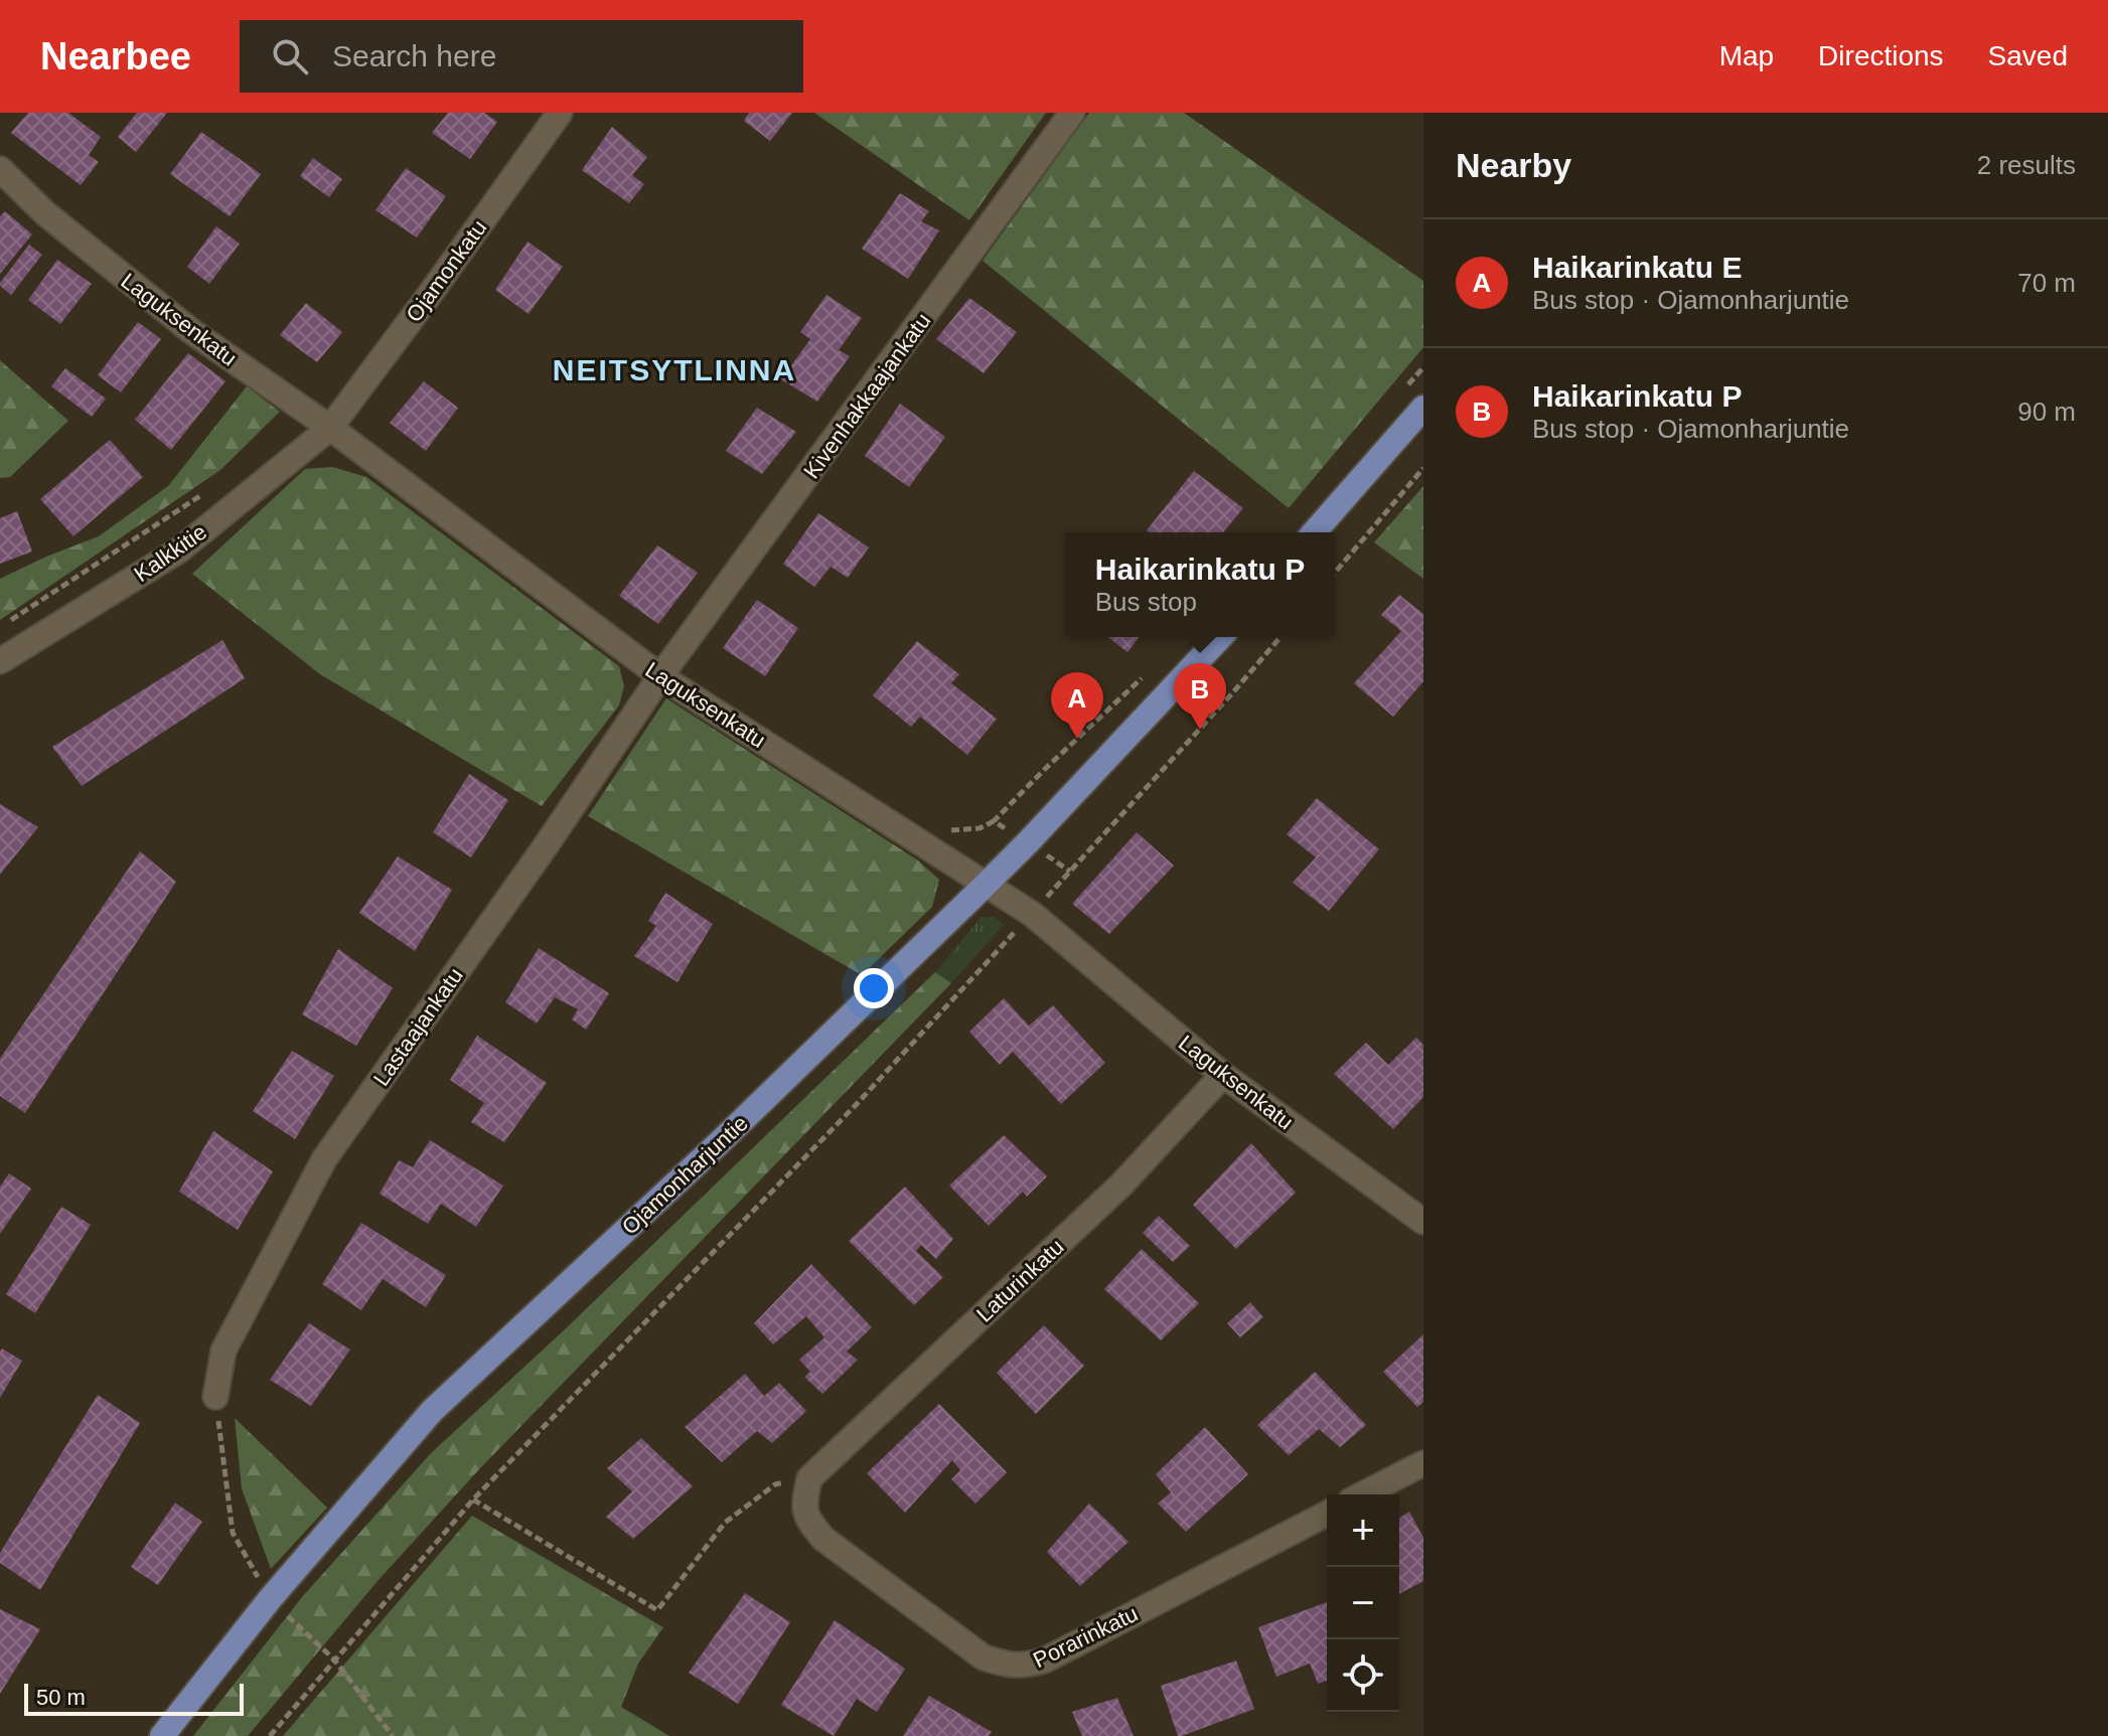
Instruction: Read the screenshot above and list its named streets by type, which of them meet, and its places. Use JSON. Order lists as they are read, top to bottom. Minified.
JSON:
{"streets":{"main road":["Ojamonharjuntie"],"street":["Ojamonkatu","Laguksenkatu","Kivenhakkaajankatu","Kalkkitie","Lastaajankatu","Laturinkatu","Porarinkatu"]},"crossings":[["Ojamonkatu","Laguksenkatu"],["Ojamonkatu","Kalkkitie"],["Laguksenkatu","Kivenhakkaajankatu"],["Laguksenkatu","Kalkkitie"],["Laguksenkatu","Lastaajankatu"],["Laguksenkatu","Ojamonharjuntie"],["Laguksenkatu","Laturinkatu"],["Kivenhakkaajankatu","Lastaajankatu"],["Laturinkatu","Porarinkatu"]],"districts":["NEITSYTLINNA"],"scale_bar":"50 m","page":{"header":"Nearbee","search":"Search here","nav":["Map","Directions","Saved"],"heading":["Nearby","2 results"],"list":[{"mark":"A","name":"Haikarinkatu E","note":"Bus stop · Ojamonharjuntie","value":"70 m"},{"mark":"B","name":"Haikarinkatu P","note":"Bus stop · Ojamonharjuntie","value":"90 m"}],"popup":["Haikarinkatu P","Bus stop"],"pins":["B","A"],"map_buttons":["+","−"],"scale":"50 m"}}
